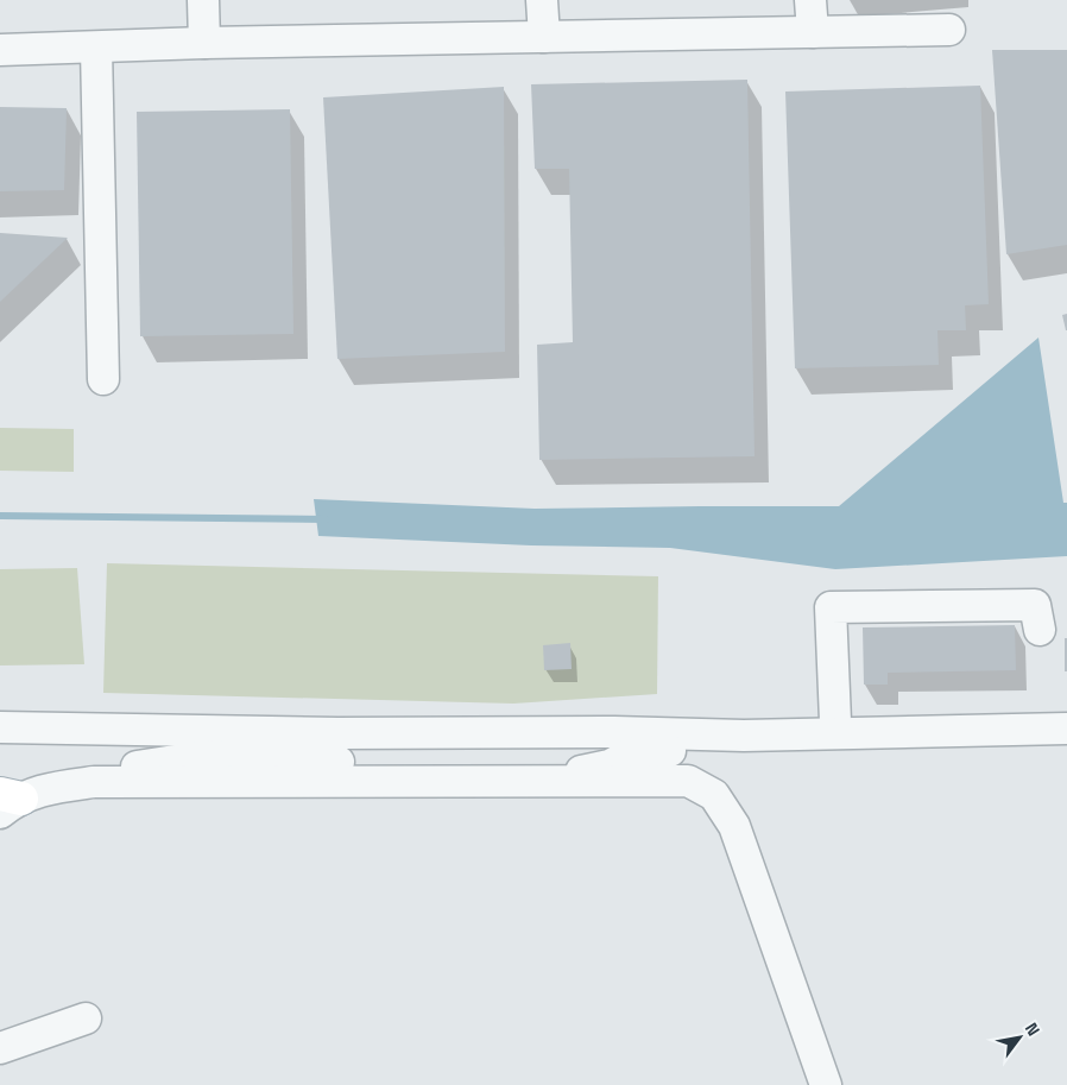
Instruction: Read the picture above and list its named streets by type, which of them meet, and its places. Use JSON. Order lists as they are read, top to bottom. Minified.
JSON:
{"north":"top right"}
